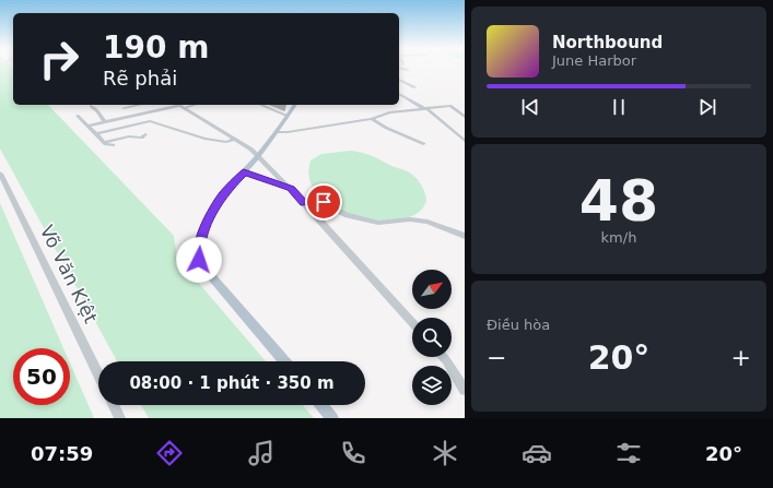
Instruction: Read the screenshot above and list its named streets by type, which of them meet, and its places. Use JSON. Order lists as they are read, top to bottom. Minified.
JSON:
{"streets":{"street":["Võ Văn Kiệt"]},"north":"top right","page":{"turn":["190 m","Rẽ phải"],"song":["Northbound","June Harbor"],"tile":[["48","km/h"],"Điều hòa"],"heat":["−","20°","+"],"limit":"50","trip":"08:00 · 1 phút · 350 m","tabs":["07:59","20°"]}}
